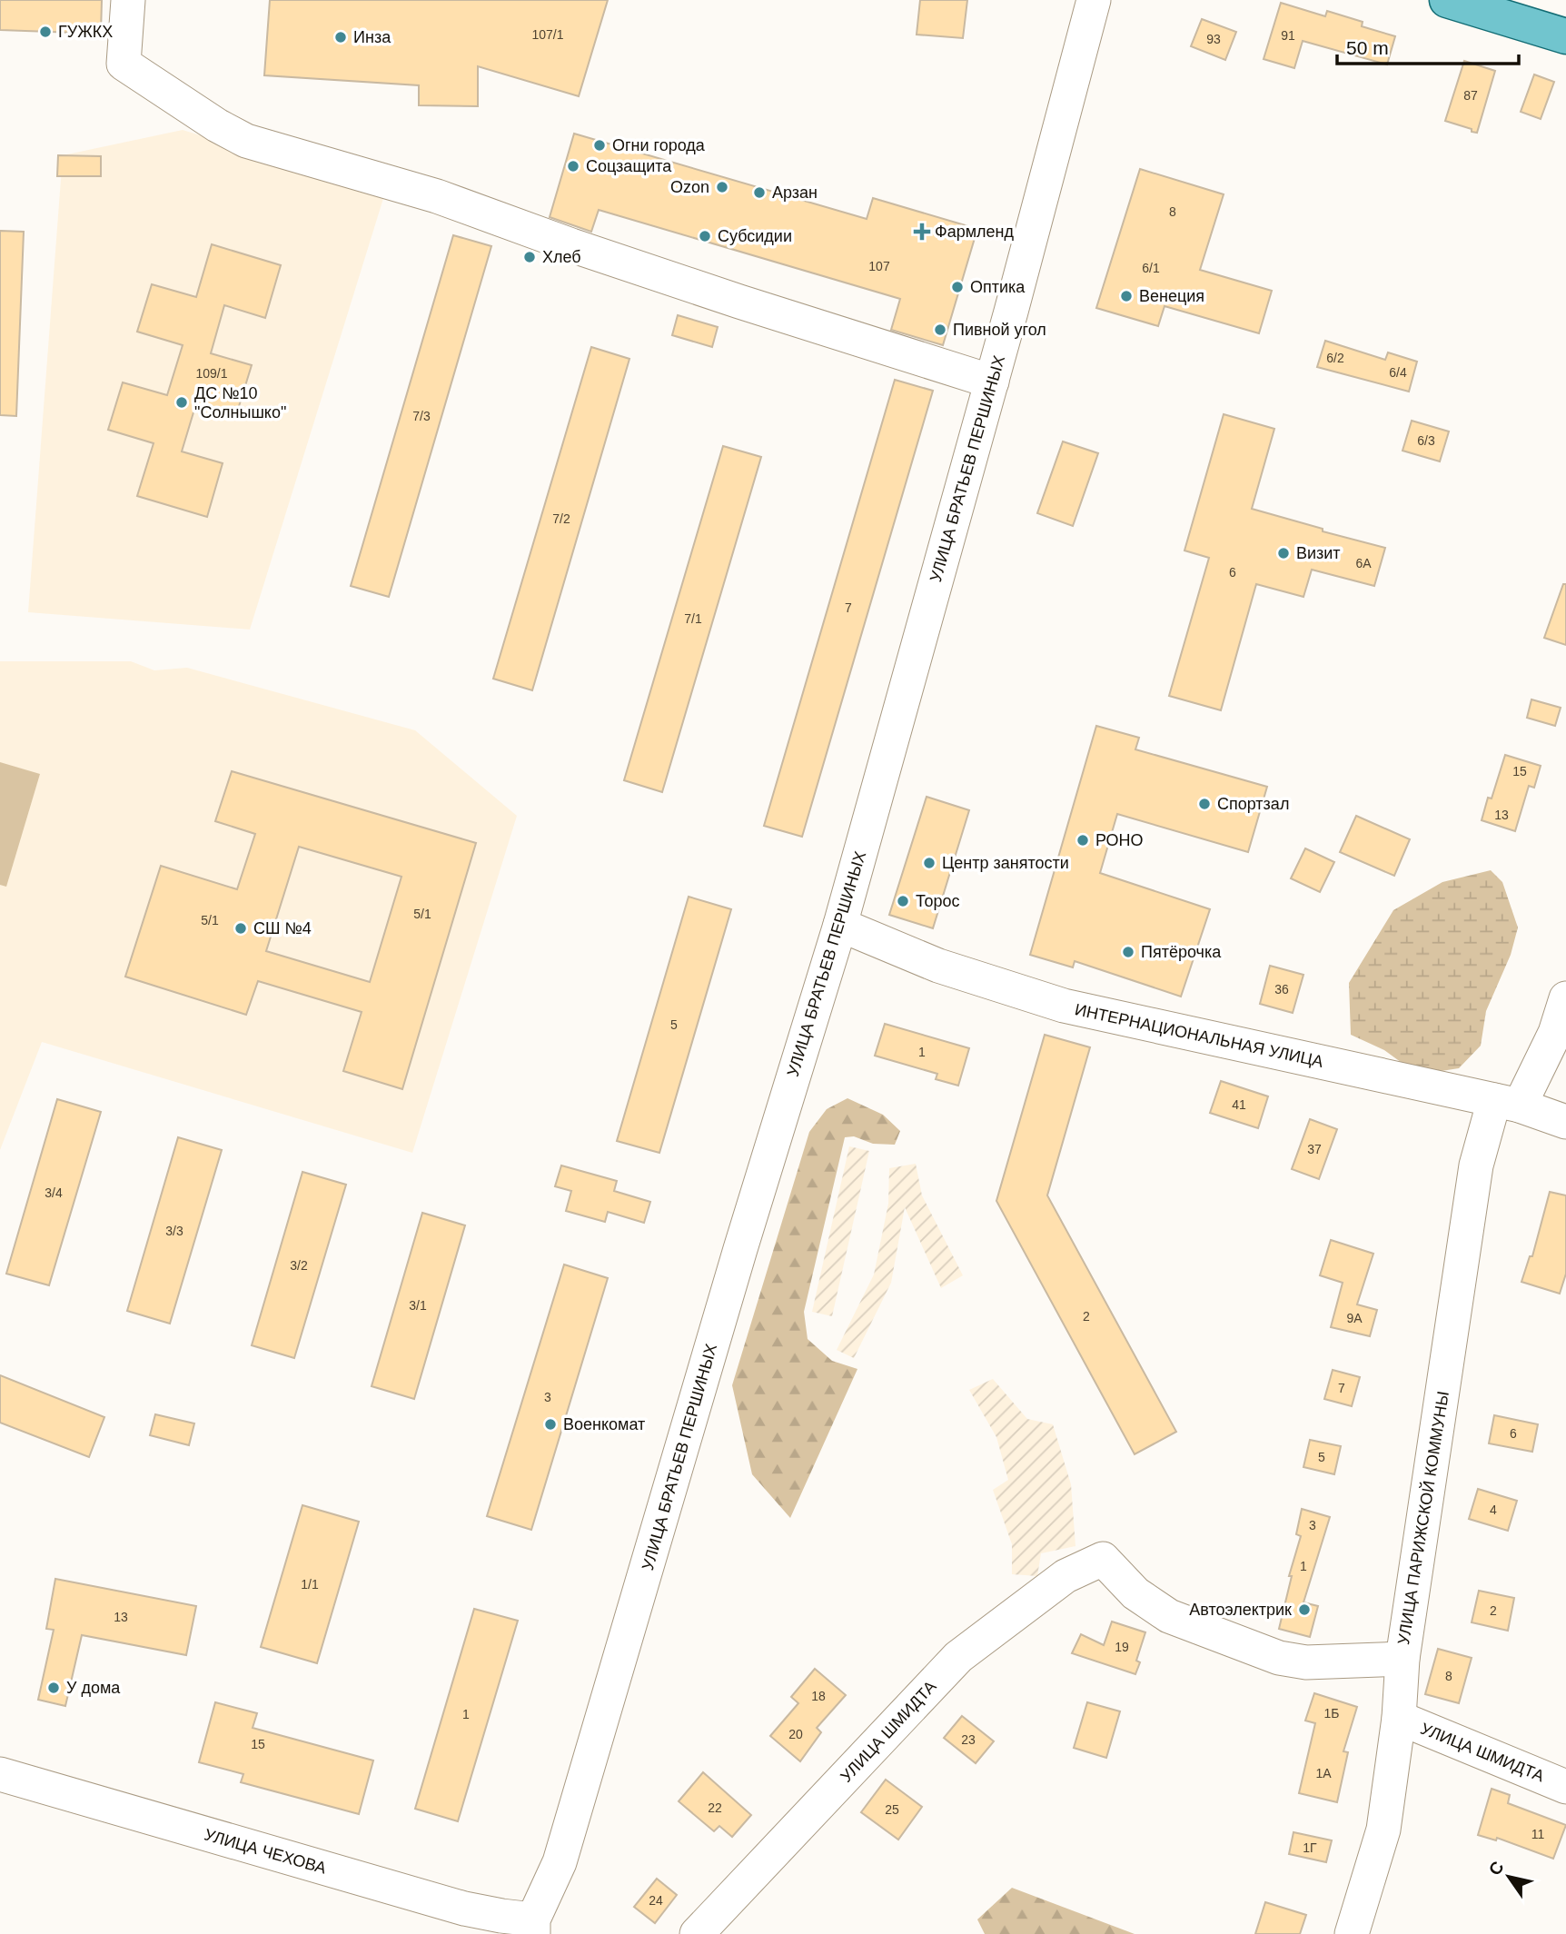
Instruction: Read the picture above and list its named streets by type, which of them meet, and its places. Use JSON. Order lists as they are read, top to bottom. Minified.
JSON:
{"streets":{"street":["УЛИЦА БРАТЬЕВ ПЕРШИНЫХ","ИНТЕРНАЦИОНАЛЬНАЯ УЛИЦА","УЛИЦА ПАРИЖСКОЙ КОММУНЫ","УЛИЦА ШМИДТА","УЛИЦА ЧЕХОВА"]},"crossings":[["УЛИЦА БРАТЬЕВ ПЕРШИНЫХ","ИНТЕРНАЦИОНАЛЬНАЯ УЛИЦА"],["УЛИЦА БРАТЬЕВ ПЕРШИНЫХ","УЛИЦА ЧЕХОВА"],["ИНТЕРНАЦИОНАЛЬНАЯ УЛИЦА","УЛИЦА ПАРИЖСКОЙ КОММУНЫ"],["УЛИЦА ПАРИЖСКОЙ КОММУНЫ","УЛИЦА ШМИДТА"]],"places":{"other":["ГУЖКХ","Инза","Огни города","Соцзащита","Ozon","Арзан","Субсидии","Хлеб","Оптика","Венеция","Пивной угол","ДС №10 \"Солнышко\"","Визит","Спортзал","РОНО","Центр занятости","Торос","СШ №4","Пятёрочка","Военкомат","Автоэлектрик","У дома"],"health":["Фармленд"]},"house_numbers":["107/1","91","93","87","8","107","6/1","6/2","6/4","109/1","7/3","6/3","7/2","6А","6","7","7/1","15","13","5/1","5/1","36","5","1","41","37","3/4","3/3","3/2","3/1","2","9А","7","3","6","5","4","3","1","1/1","2","13","19","8","18","1Б","1","20","23","15","1А","22","25","11","1Г","24"],"scale_bar":"50 m","north":"top left"}
